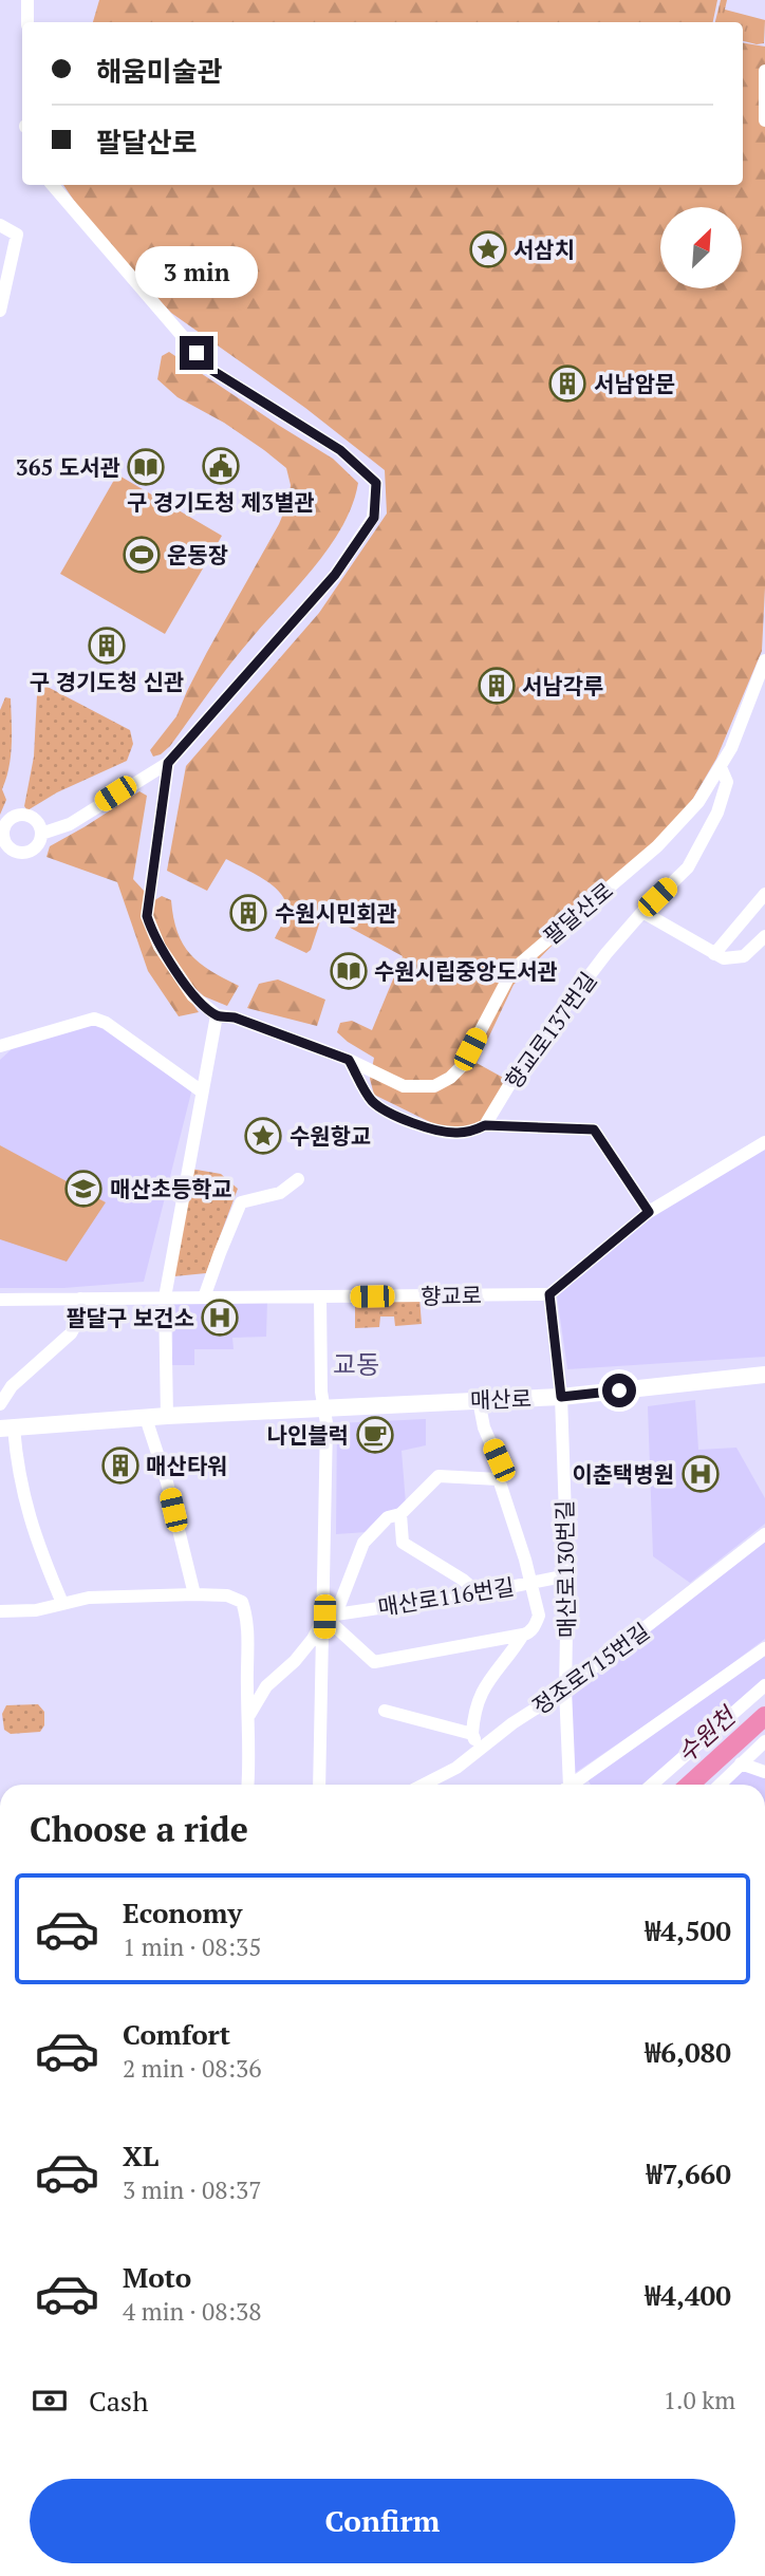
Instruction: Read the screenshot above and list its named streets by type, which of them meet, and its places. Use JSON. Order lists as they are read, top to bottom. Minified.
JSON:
{"streets":{"main road":["매산로"],"street":["팔달산로","향교로137번길","향교로","매산로130번길","매산로116번길","정조로715번길"]},"crossings":[["팔달산로","향교로137번길"],["향교로","매산로130번길"],["매산로","매산로130번길"],["매산로130번길","매산로116번길"],["매산로130번길","정조로715번길"]],"districts":["교동"],"water":["수원천"],"places":{"place":["서삼치","수원항교"],"building":["서남암문","구 경기도청 신관","서남각루","수원시민회관","매산타워"],"public building":["구 경기도청 제3별관"],"library":["365 도서관","수원시립중앙도서관"],"sports":["운동장"],"school or university":["매산초등학교"],"hospital":["팔달구 보건소","이춘택병원"],"cafe":["나인블럭"]},"north":"top right","page":{"banner":["해움미술관","팔달산로"],"bubble":"3 min","heading":"Choose a ride","list":[{"name":"Economy","note":"1 min · 08:35","value":"₩4,500"},{"name":"Comfort","note":"2 min · 08:36","value":"₩6,080"},{"name":"XL","note":"3 min · 08:37","value":"₩7,660"},{"name":"Moto","note":"4 min · 08:38","value":"₩4,400"}],"pay":["Cash","1.0 km"],"buttons":"Confirm"}}
